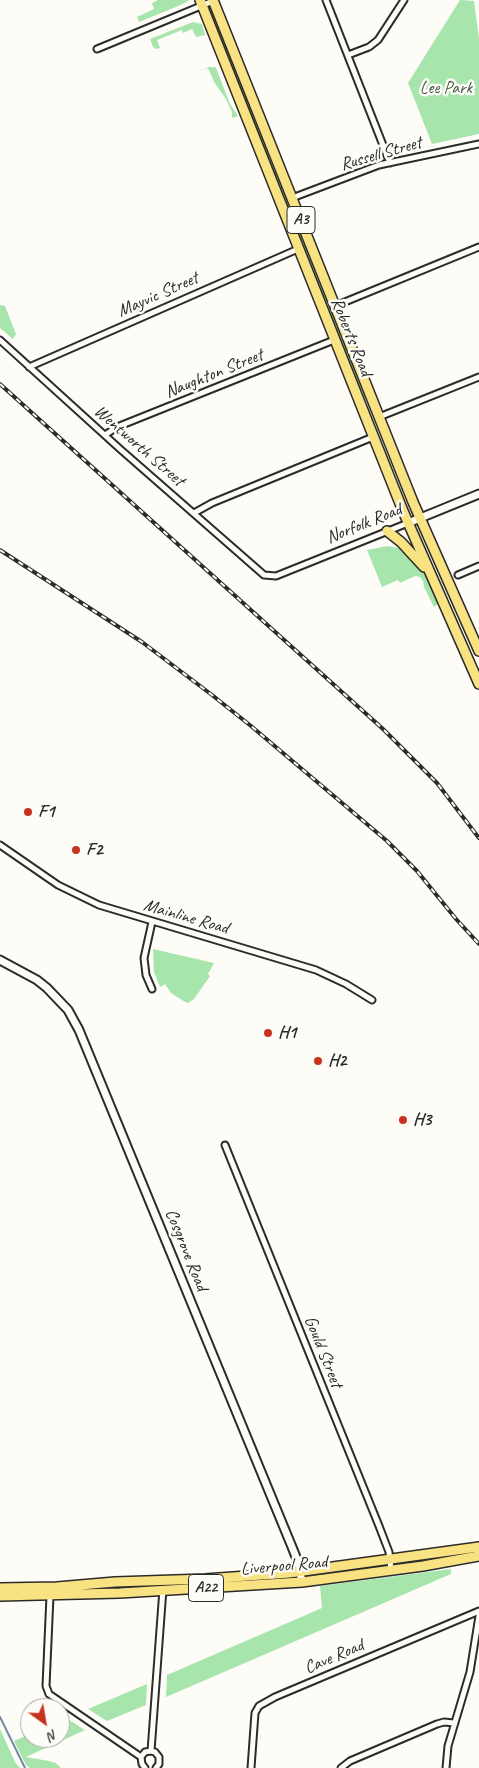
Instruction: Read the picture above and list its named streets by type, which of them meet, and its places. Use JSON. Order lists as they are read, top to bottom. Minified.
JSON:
{"streets":{"highway":["A3","Roberts Road","Liverpool Road","A22"],"main road":["Norfolk Road","Cosgrove Road"],"street":["Russell Street","Mayvic Street","Naughton Street","Wentworth Street","Mainline Road","Gould Street","Cave Road"]},"crossings":[["Russell Street","Roberts Road"],["Mayvic Street","Roberts Road"],["Mayvic Street","Wentworth Street"],["Roberts Road","Naughton Street"],["Roberts Road","Norfolk Road"],["Naughton Street","Wentworth Street"],["Wentworth Street","Norfolk Road"],["Cosgrove Road","Liverpool Road"],["Gould Street","Liverpool Road"]],"parks":["Lee Park"],"places":["F1","F2","H1","H2","H3"],"north":"bottom right"}
